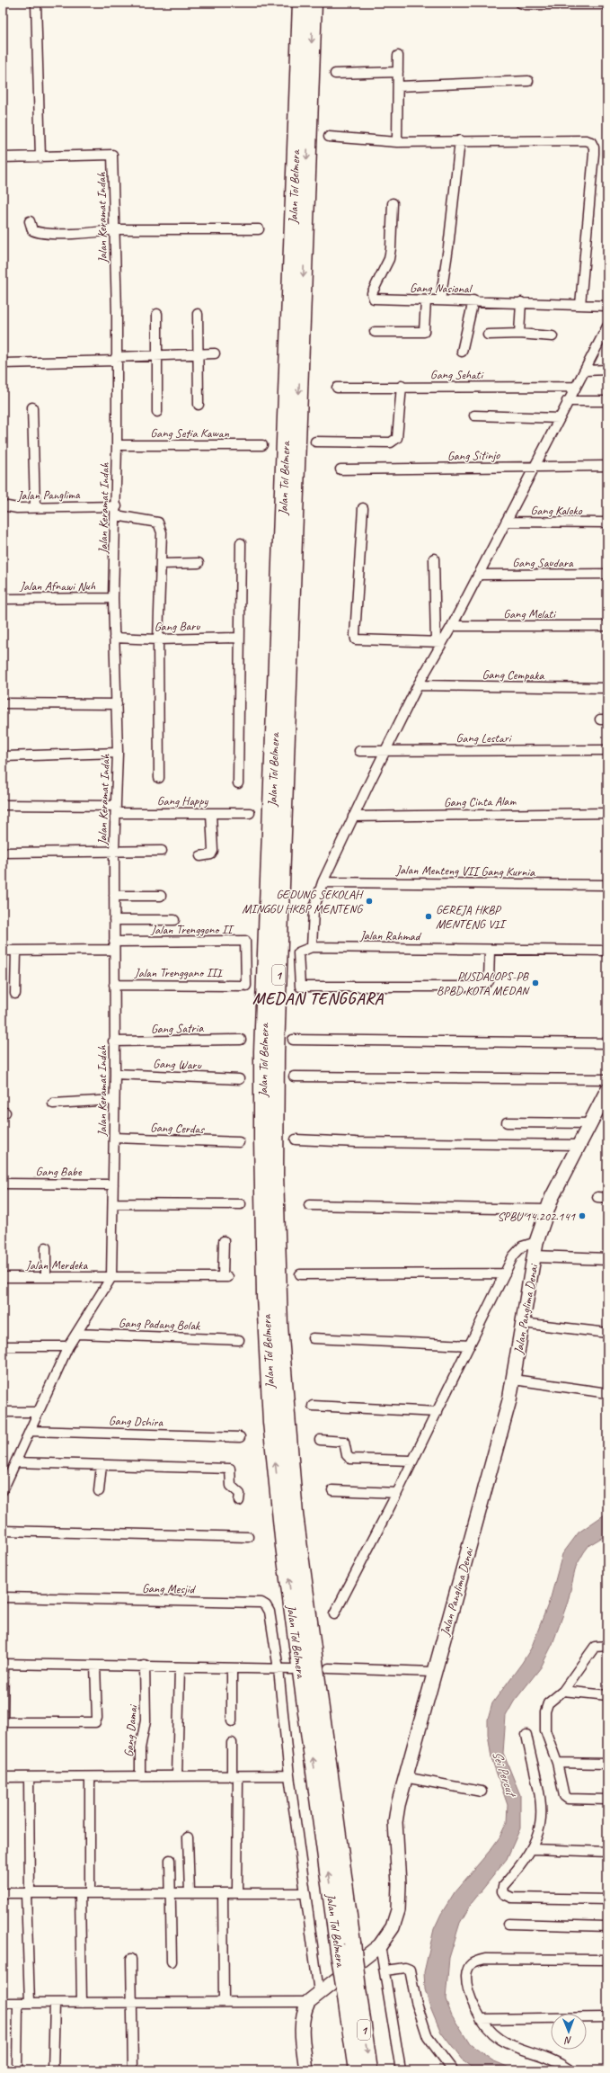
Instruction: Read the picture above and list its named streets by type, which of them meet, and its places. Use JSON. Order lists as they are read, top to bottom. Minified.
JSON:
{"streets":{"highway":["Jalan Tol Belmera","1"],"main road":["Jalan Panglima Denai"],"street":["Jalan Keramat Indah","Gang Nasional","Gang Sehati","Gang Setia Kawan","Gang Sitinjo","Jalan Panglima","Gang Kaloko","Gang Saudara","Jalan Afnawi Nuh","Gang Melati","Gang Baru","Gang Cempaka","Gang Lestari","Gang Happy","Gang Cinta Alam","Jalan Menteng VII Gang Kurnia","Jalan Trenggono II","Jalan Rahmad","Jalan Trenggano III","Gang Satria","Gang Waru","Gang Cerdas","Gang Babe","Jalan Merdeka","Gang Padang Bolak","Gang Dshira","Gang Mesjid","Gang Damai"]},"crossings":[["Jalan Keramat Indah","Gang Setia Kawan"],["Jalan Keramat Indah","Jalan Panglima"],["Jalan Keramat Indah","Jalan Afnawi Nuh"],["Jalan Keramat Indah","Gang Baru"],["Jalan Keramat Indah","Gang Happy"],["Jalan Keramat Indah","Jalan Trenggono II"],["Jalan Keramat Indah","Jalan Trenggano III"],["Jalan Keramat Indah","Gang Satria"],["Jalan Keramat Indah","Gang Waru"],["Jalan Keramat Indah","Gang Cerdas"],["Jalan Keramat Indah","Gang Babe"],["Jalan Keramat Indah","Jalan Merdeka"],["Jalan Keramat Indah","Gang Padang Bolak"],["Jalan Keramat Indah","Gang Dshira"],["Jalan Trenggono II","Jalan Trenggano III"],["Jalan Panglima Denai","Gang Mesjid"]],"districts":["MEDAN TENGGARA"],"water":["Sei Percut"],"places":["GEDUNG SEKOLAH MINGGU HKBP MENTENG","GEREJA HKBP MENTENG VII","PUSDALOPS-PB BPBD KOTA MEDAN","SPBU 14.202.141"],"north":"bottom"}
